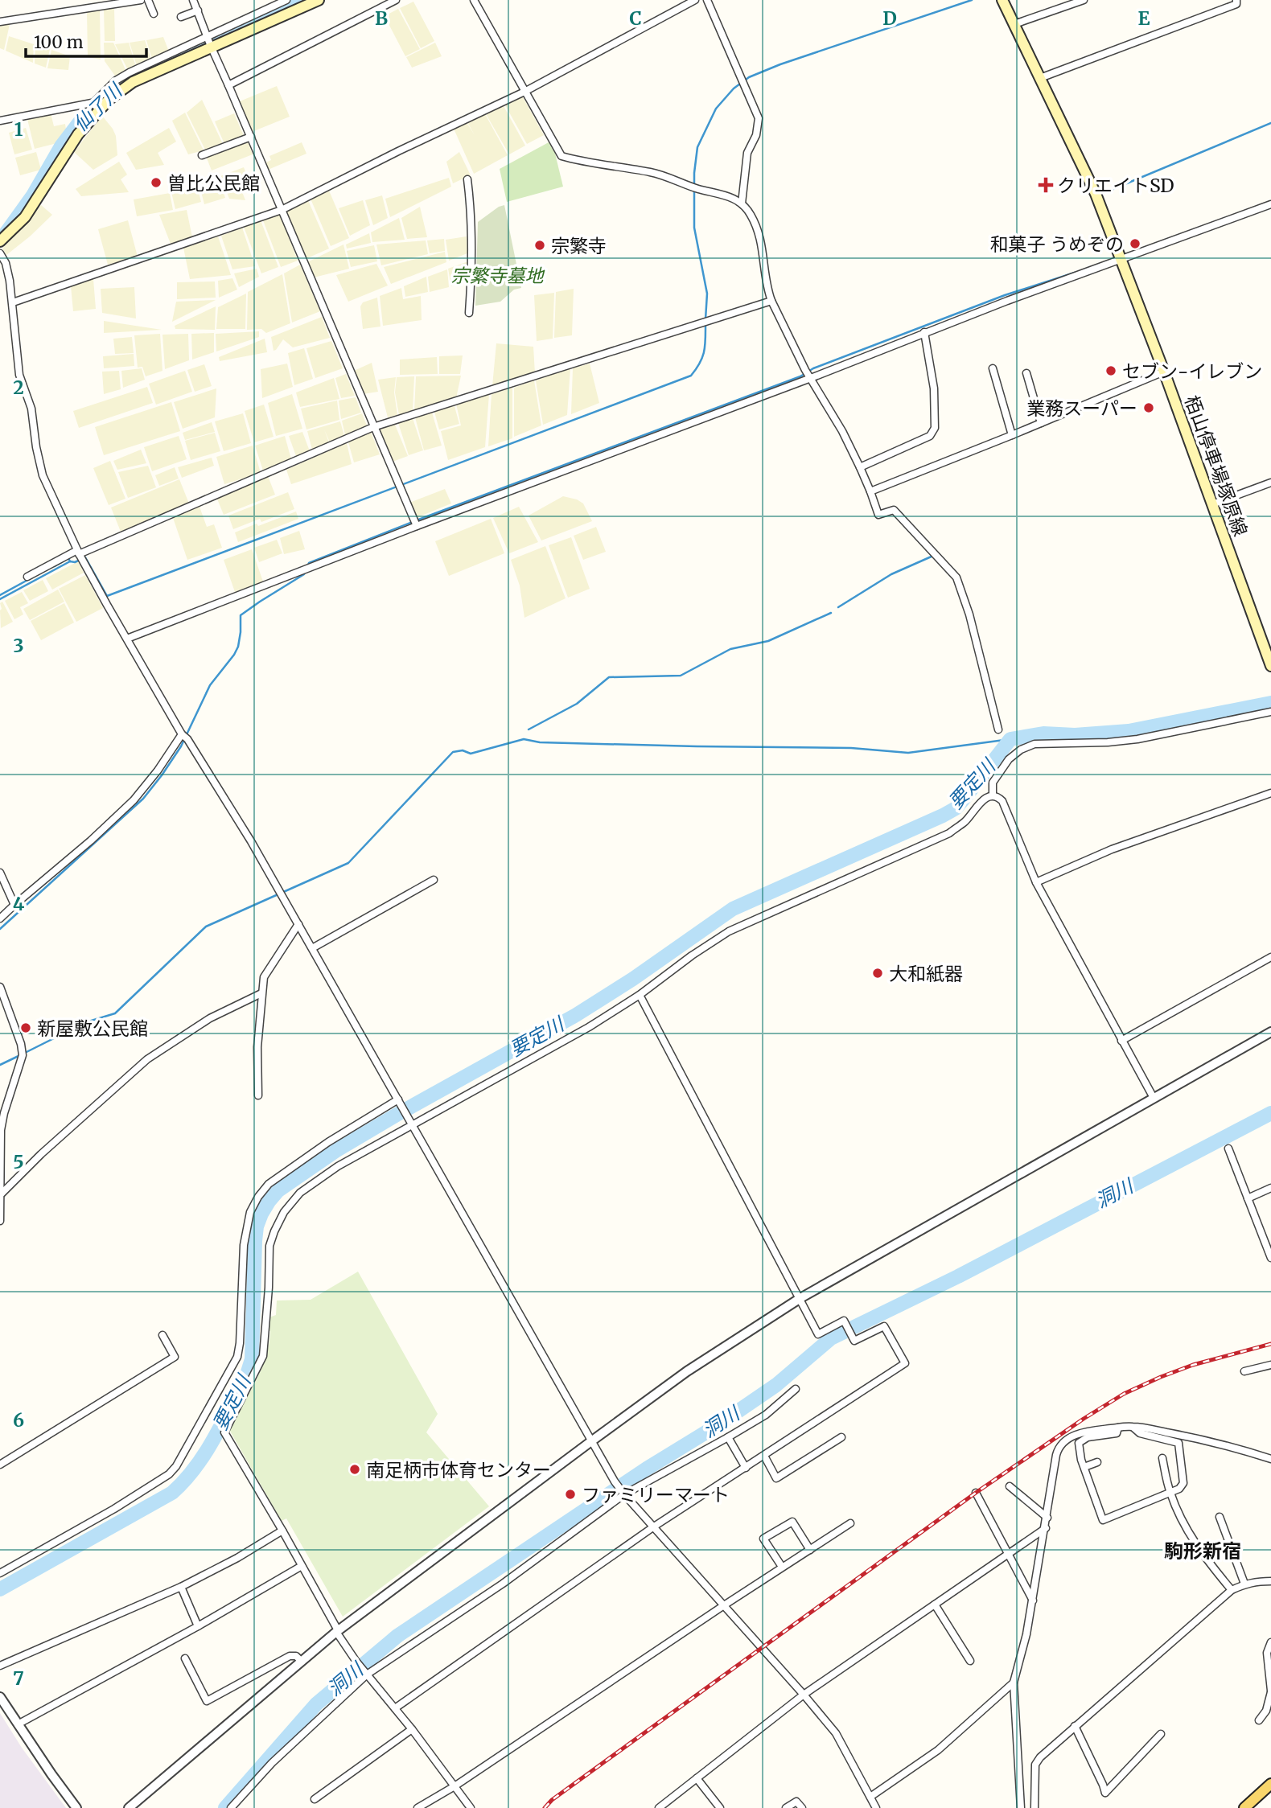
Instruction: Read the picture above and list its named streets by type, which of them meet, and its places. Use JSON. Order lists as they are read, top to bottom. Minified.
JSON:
{"streets":{"main road":["栢山停車場塚原線"]},"districts":["駒形新宿"],"water":["仙了川","要定川","洞川"],"parks":["宗繁寺墓地"],"places":{"other":["曽比公民館","和菓子 うめぞの","宗繁寺","セブン-イレブン","業務スーパー","大和紙器","新屋敷公民館","南足柄市体育センター","ファミリーマート"],"health":["クリエイトSD"]},"scale_bar":"100 m","grid":{"columns":["B","C","D","E"],"rows":["1","2","3","4","5","6","7"]}}
